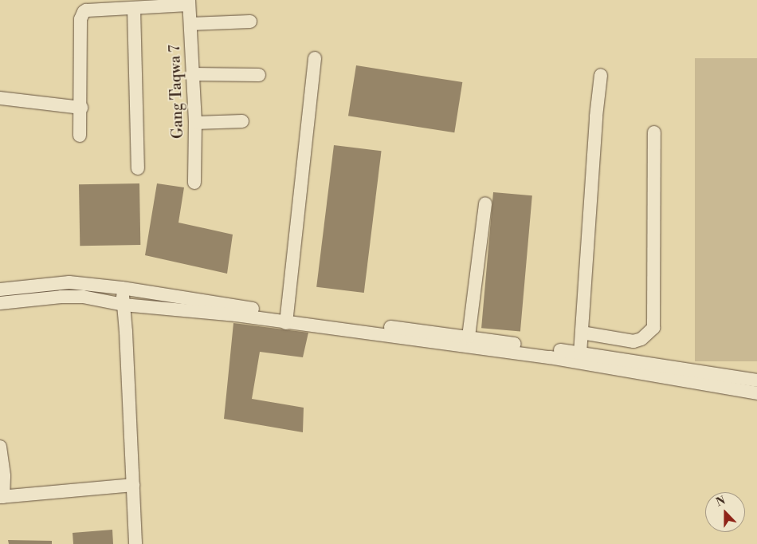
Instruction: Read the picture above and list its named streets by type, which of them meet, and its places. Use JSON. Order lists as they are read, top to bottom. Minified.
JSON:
{"streets":{"street":["Gang Taqwa 7"]},"north":"top"}
